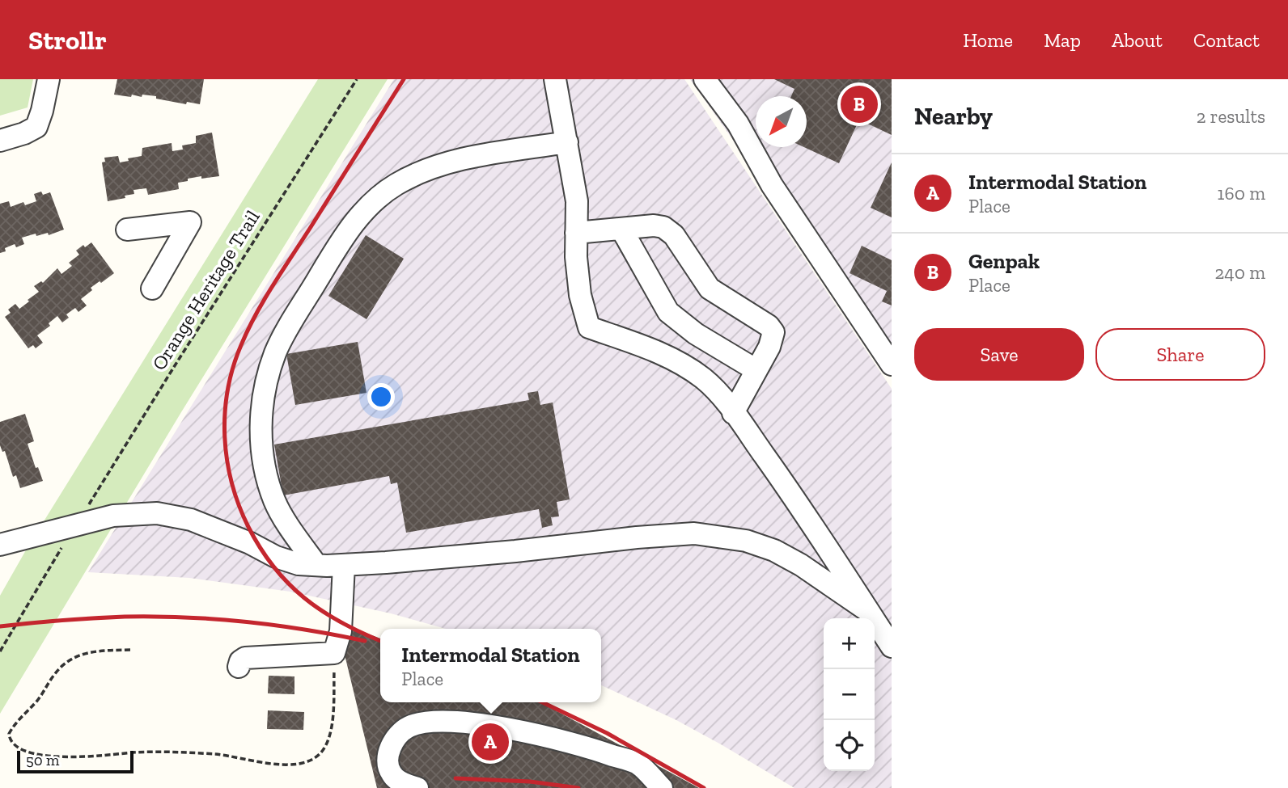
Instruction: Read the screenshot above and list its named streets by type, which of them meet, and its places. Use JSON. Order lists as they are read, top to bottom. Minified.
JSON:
{"streets":{"path":["Orange Heritage Trail"]},"scale_bar":"50 m","north":"bottom left","page":{"header":"Strollr","nav":["Home","Map","About","Contact"],"heading":["Nearby","2 results"],"pins":["B","A"],"list":[{"mark":"A","name":"Intermodal Station","note":"Place","value":"160 m"},{"mark":"B","name":"Genpak","note":"Place","value":"240 m"}],"buttons":["Save","Share"],"map_buttons":["+","−"],"popup":["Intermodal Station","Place"],"scale":"50 m"}}
